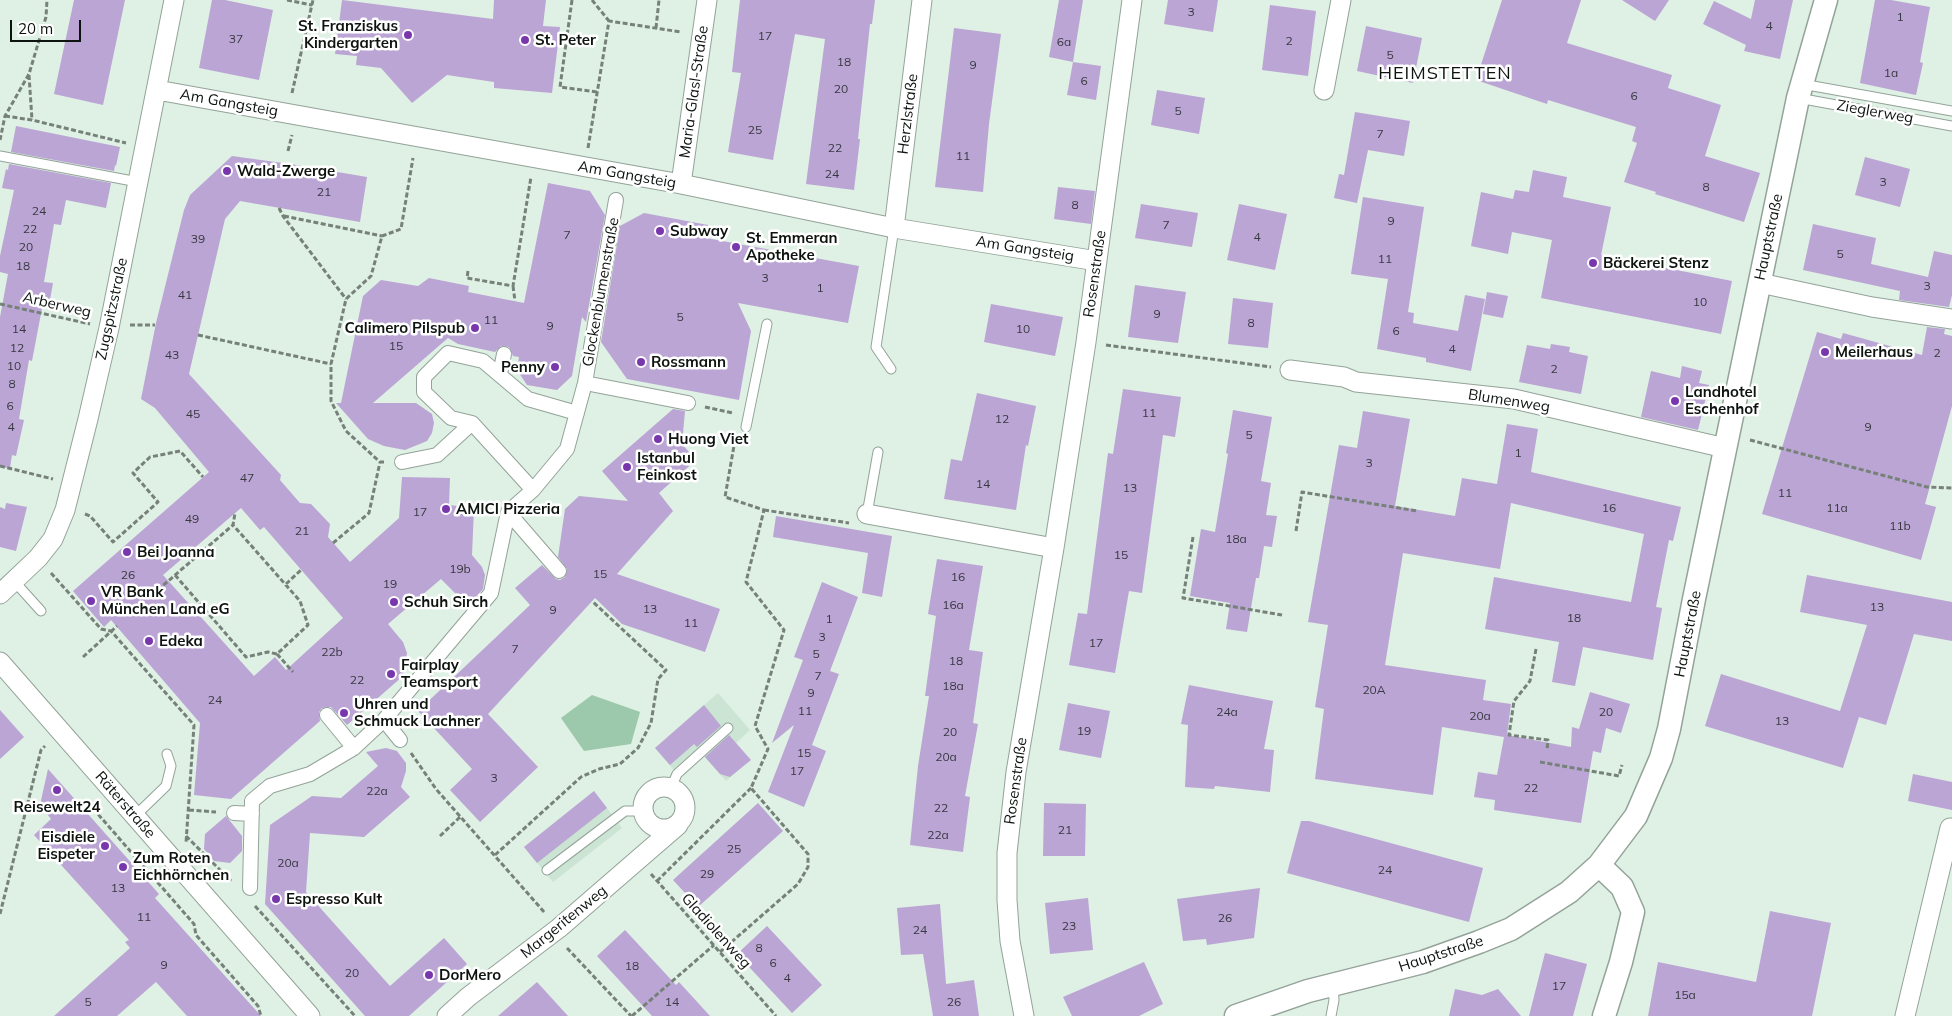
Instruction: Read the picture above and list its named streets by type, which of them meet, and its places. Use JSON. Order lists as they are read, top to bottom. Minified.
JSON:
{"streets":{"street":["Maria-Glasl-Straße","Am Gangsteig","Herzlstraße","Hauptstraße","Rosenstraße","Glockenblumenstraße","Zugspitzstraße","Blumenweg","Räterstraße","Margeritenweg"],"lane":["Zieglerweg"],"path":["Arberweg","Gladiolenweg"]},"crossings":[["Maria-Glasl-Straße","Am Gangsteig"],["Am Gangsteig","Herzlstraße"],["Am Gangsteig","Rosenstraße"],["Am Gangsteig","Zugspitzstraße"],["Zieglerweg","Hauptstraße"],["Hauptstraße","Blumenweg"],["Arberweg","Zugspitzstraße"],["Margeritenweg","Gladiolenweg"]],"districts":["HEIMSTETTEN"],"places":["St. Franziskus Kindergarten","St. Peter","Wald-Zwerge","Subway","St. Emmeran Apotheke","Bäckerei Stenz","Calimero Pilspub","Meilerhaus","Rossmann","Penny","Landhotel Eschenhof","Huong Viet","Istanbul Feinkost","AMICI Pizzeria","Bei Joanna","VR Bank München Land eG","Schuh Sirch","Edeka","Fairplay Teamsport","Uhren und Schmuck Lachner","Reisewelt24","Eisdiele Eispeter","Zum Roten Eichhörnchen","Espresso Kult","DorMero"],"house_numbers":["3","1","4","17","37","2","6a","5","18","9","1a","6","20","6","5","25","7","22","11","24","3","8","21","8","24","9","7","22","7","4","39","20","5","11","18","3","3","1","41","10","9","5","11","8","9","14","10","6","15","12","4","2","43","10","2","8","6","11","45","12","4","9","5","1","3","47","14","13","11","16","11a","17","49","11b","21","18a","15","19b","15","26","16","19","16a","13","13","9","18","1","11","3","17","7","22b","5","18","7","22","18a","20A","9","24","11","24a","20","20a","13","19","20","15","20a","17","3","22","22a","22","21","22a","25","20a","24","29","13","11","26","23","24","8","6","9","18","20","4","17","15a","5","14","26"],"scale_bar":"20 m"}
